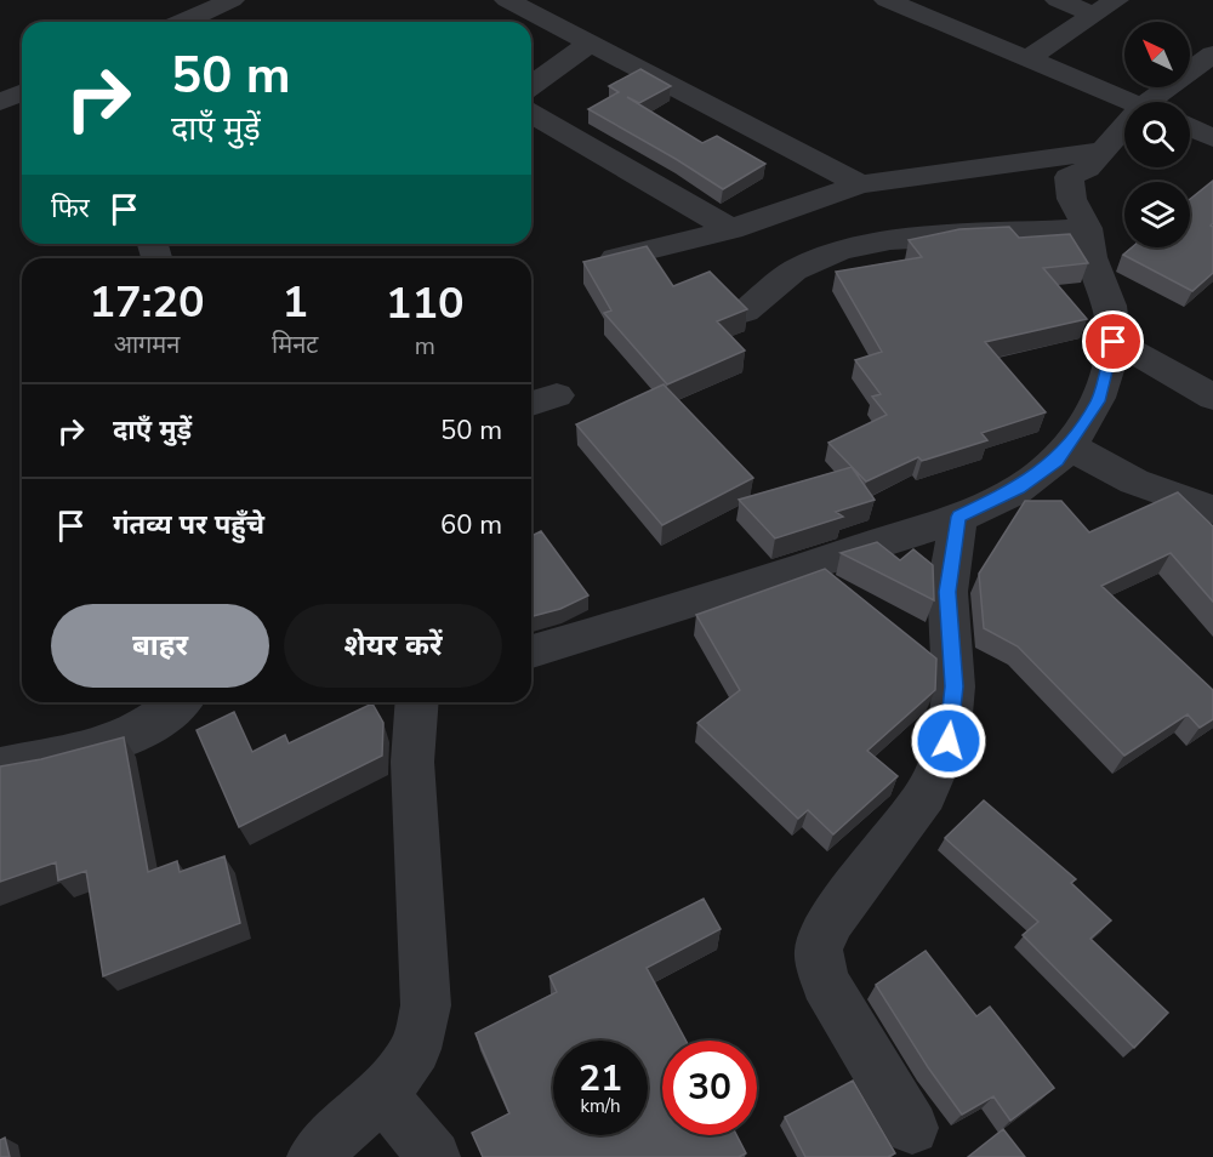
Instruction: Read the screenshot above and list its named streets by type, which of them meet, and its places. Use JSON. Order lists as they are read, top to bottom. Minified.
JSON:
{"north":"top left","page":{"turn":["50 m","दाएँ मुड़ें"],"then":"फिर","eta":["17:20","आगमन","1","मिनट","110","m"],"list":[{"name":"दाएँ मुड़ें","value":"50 m"},{"name":"गंतव्य पर पहुँचे","value":"60 m"}],"buttons":["बाहर","शेयर करें"],"speed":"21 km/h","limit":"30"}}
